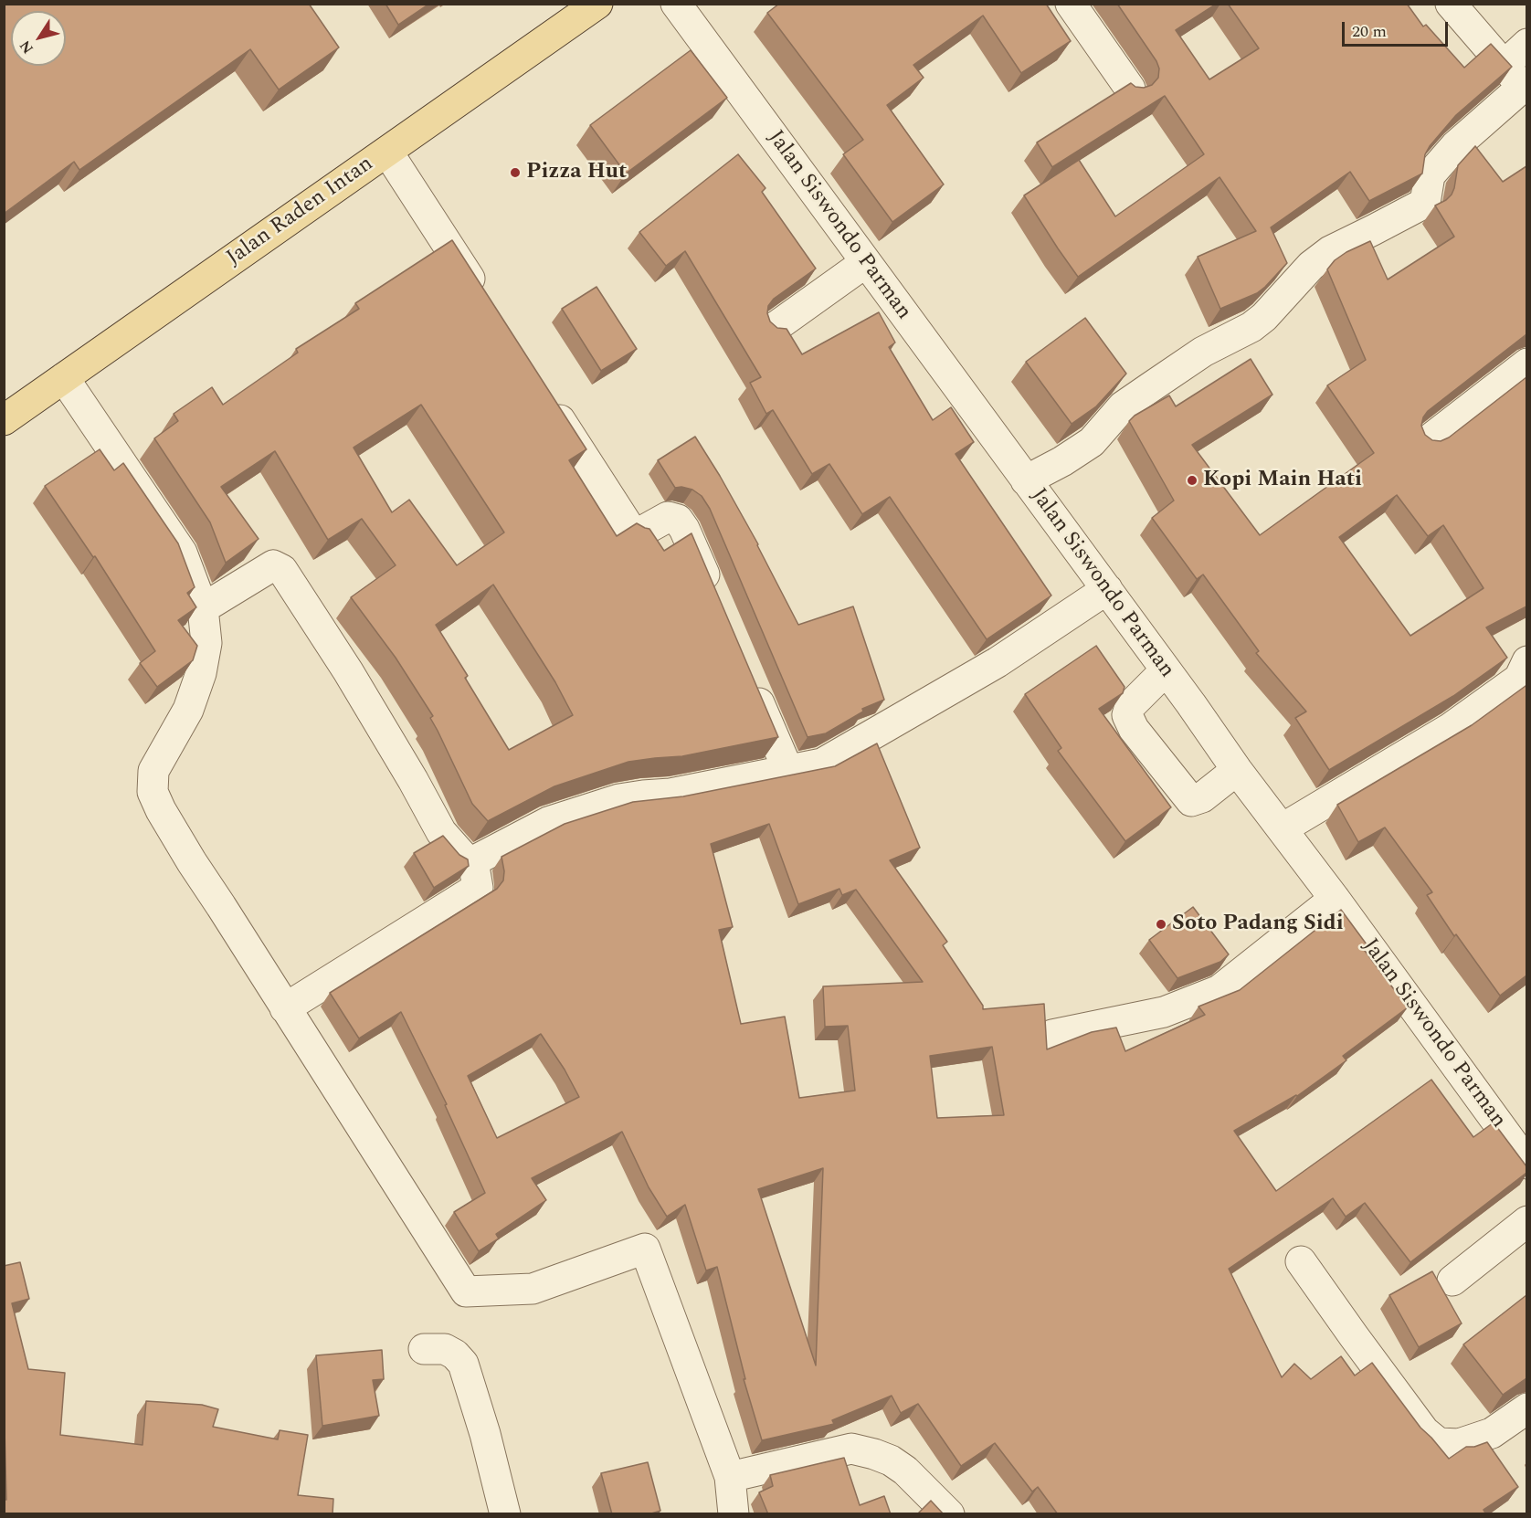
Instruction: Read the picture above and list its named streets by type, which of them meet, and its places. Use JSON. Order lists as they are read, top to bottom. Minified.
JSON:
{"streets":{"main road":["Jalan Raden Intan"],"street":["Jalan Siswondo Parman"]},"places":["Pizza Hut","Kopi Main Hati","Soto Padang Sidi"],"scale_bar":"20 m","north":"bottom left"}
